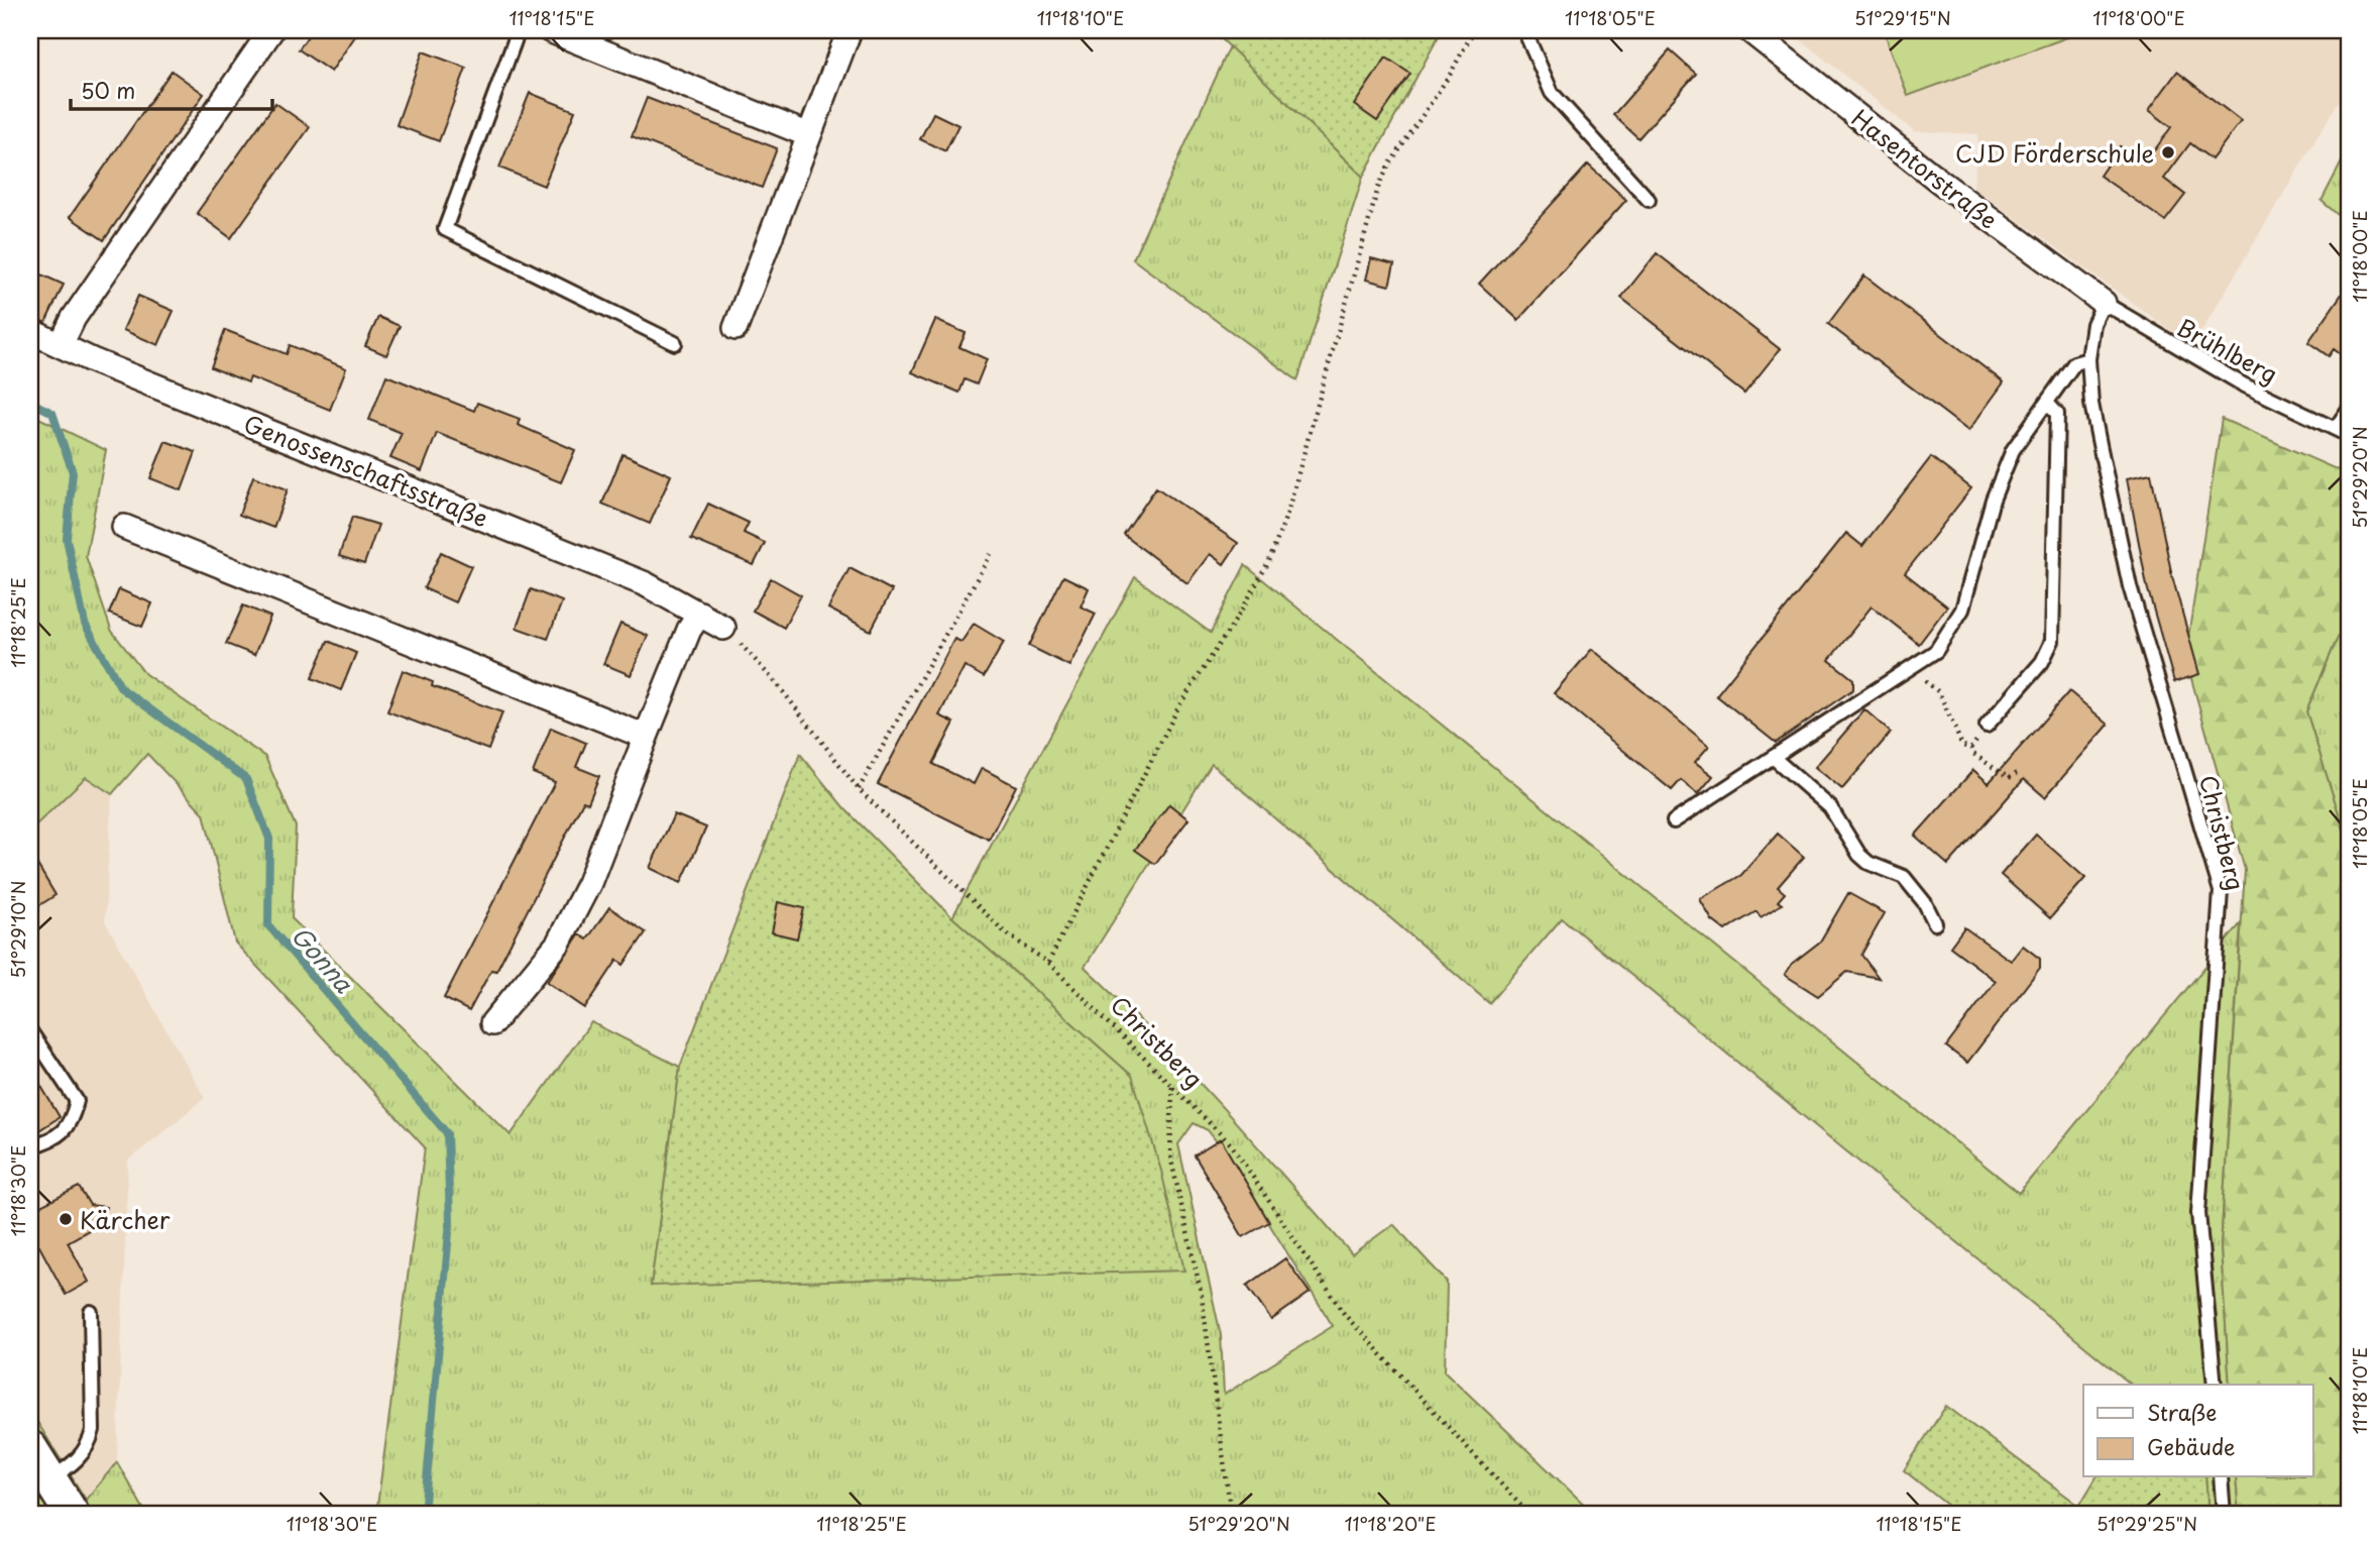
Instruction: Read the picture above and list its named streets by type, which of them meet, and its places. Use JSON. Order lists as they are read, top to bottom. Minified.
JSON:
{"streets":{"street":["Hasentorstraße","Genossenschaftsstraße"],"lane":["Brühlberg","Christberg"]},"crossings":[["Hasentorstraße","Brühlberg"],["Hasentorstraße","Christberg"],["Brühlberg","Christberg"],["Genossenschaftsstraße","Christberg"]],"water":["Gonna"],"places":["CJD Förderschule","Kärcher"],"legend":["Straße","Gebäude"],"scale_bar":"50 m","coordinates":["11°18'15\"E","11°18'10\"E","11°18'05\"E","51°29'15\"N","11°18'00\"E","51°29'20\"N","11°18'25\"E","51°29'10\"N","11°18'30\"E","11°18'20\"E","51°29'25\"N"]}
